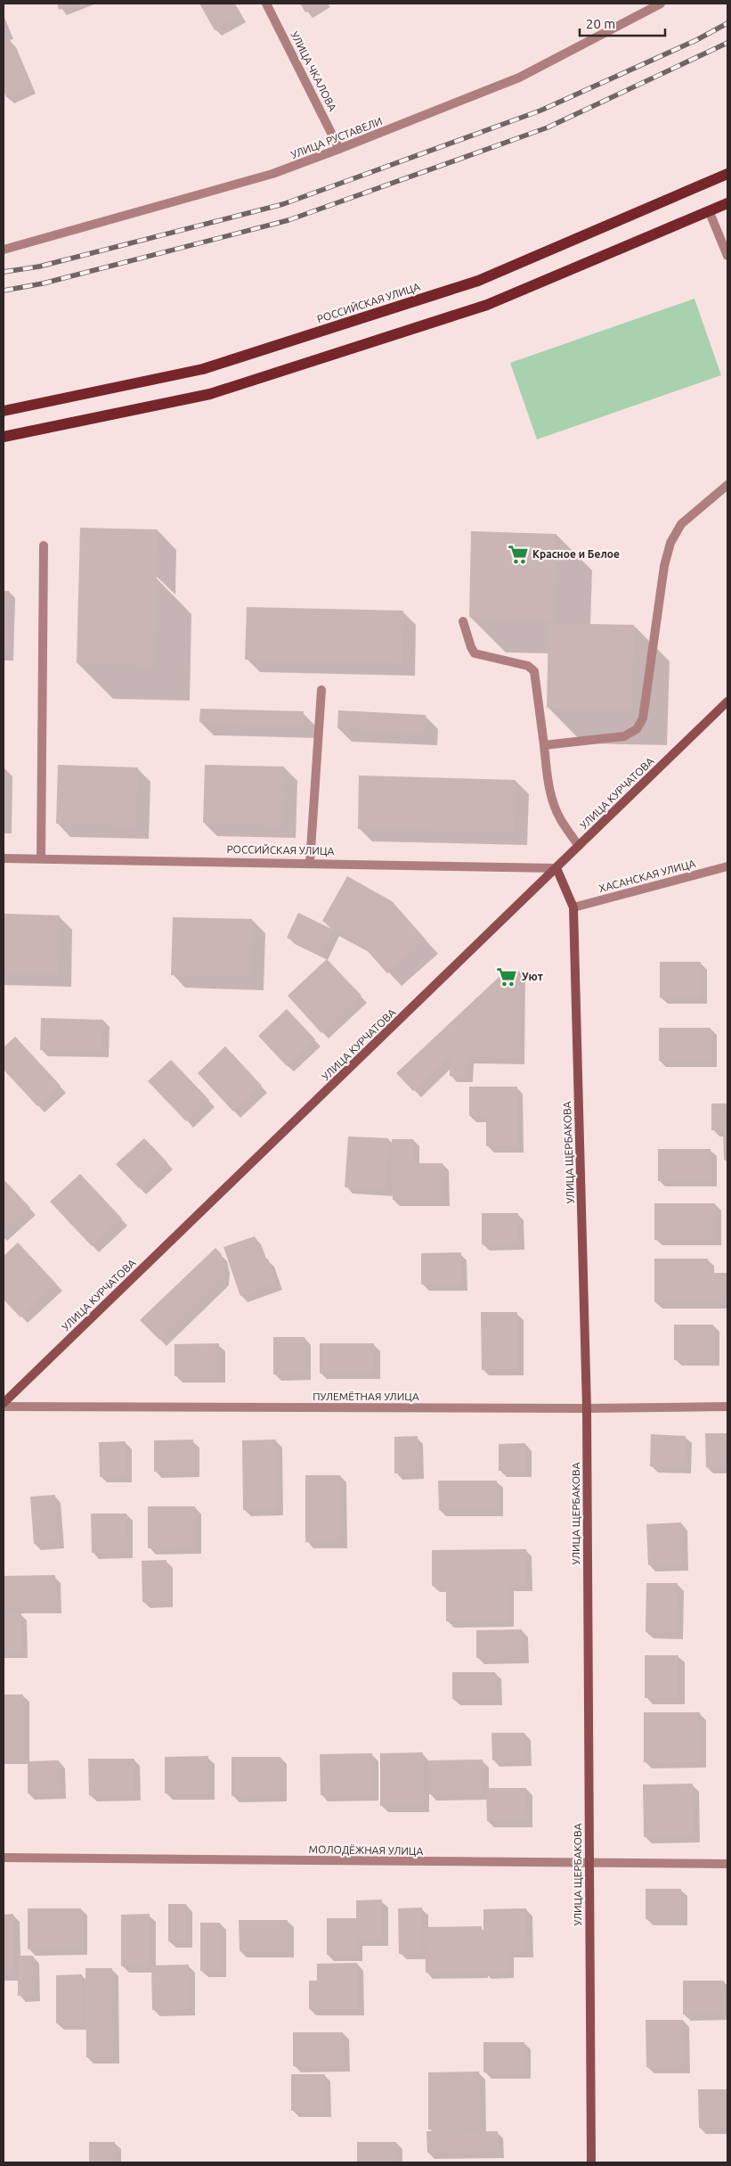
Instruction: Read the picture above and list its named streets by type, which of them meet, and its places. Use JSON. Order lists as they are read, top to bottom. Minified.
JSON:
{"streets":{"main road":["РОССИЙСКАЯ УЛИЦА"],"street":["УЛИЦА ЧКАЛОВА","УЛИЦА РУСТАВЕЛИ","УЛИЦА КУРЧАТОВА","ХАСАНСКАЯ УЛИЦА","УЛИЦА ЩЕРБАКОВА","ПУЛЕМЁТНАЯ УЛИЦА","МОЛОДЁЖНАЯ УЛИЦА"]},"crossings":[["УЛИЦА ЧКАЛОВА","УЛИЦА РУСТАВЕЛИ"],["РОССИЙСКАЯ УЛИЦА","УЛИЦА КУРЧАТОВА"],["РОССИЙСКАЯ УЛИЦА","УЛИЦА ЩЕРБАКОВА"],["УЛИЦА КУРЧАТОВА","УЛИЦА ЩЕРБАКОВА"],["ХАСАНСКАЯ УЛИЦА","УЛИЦА ЩЕРБАКОВА"],["УЛИЦА ЩЕРБАКОВА","ПУЛЕМЁТНАЯ УЛИЦА"],["УЛИЦА ЩЕРБАКОВА","МОЛОДЁЖНАЯ УЛИЦА"]],"places":{"supermarket":["Красное и Белое","Уют"]},"scale_bar":"20 m"}
